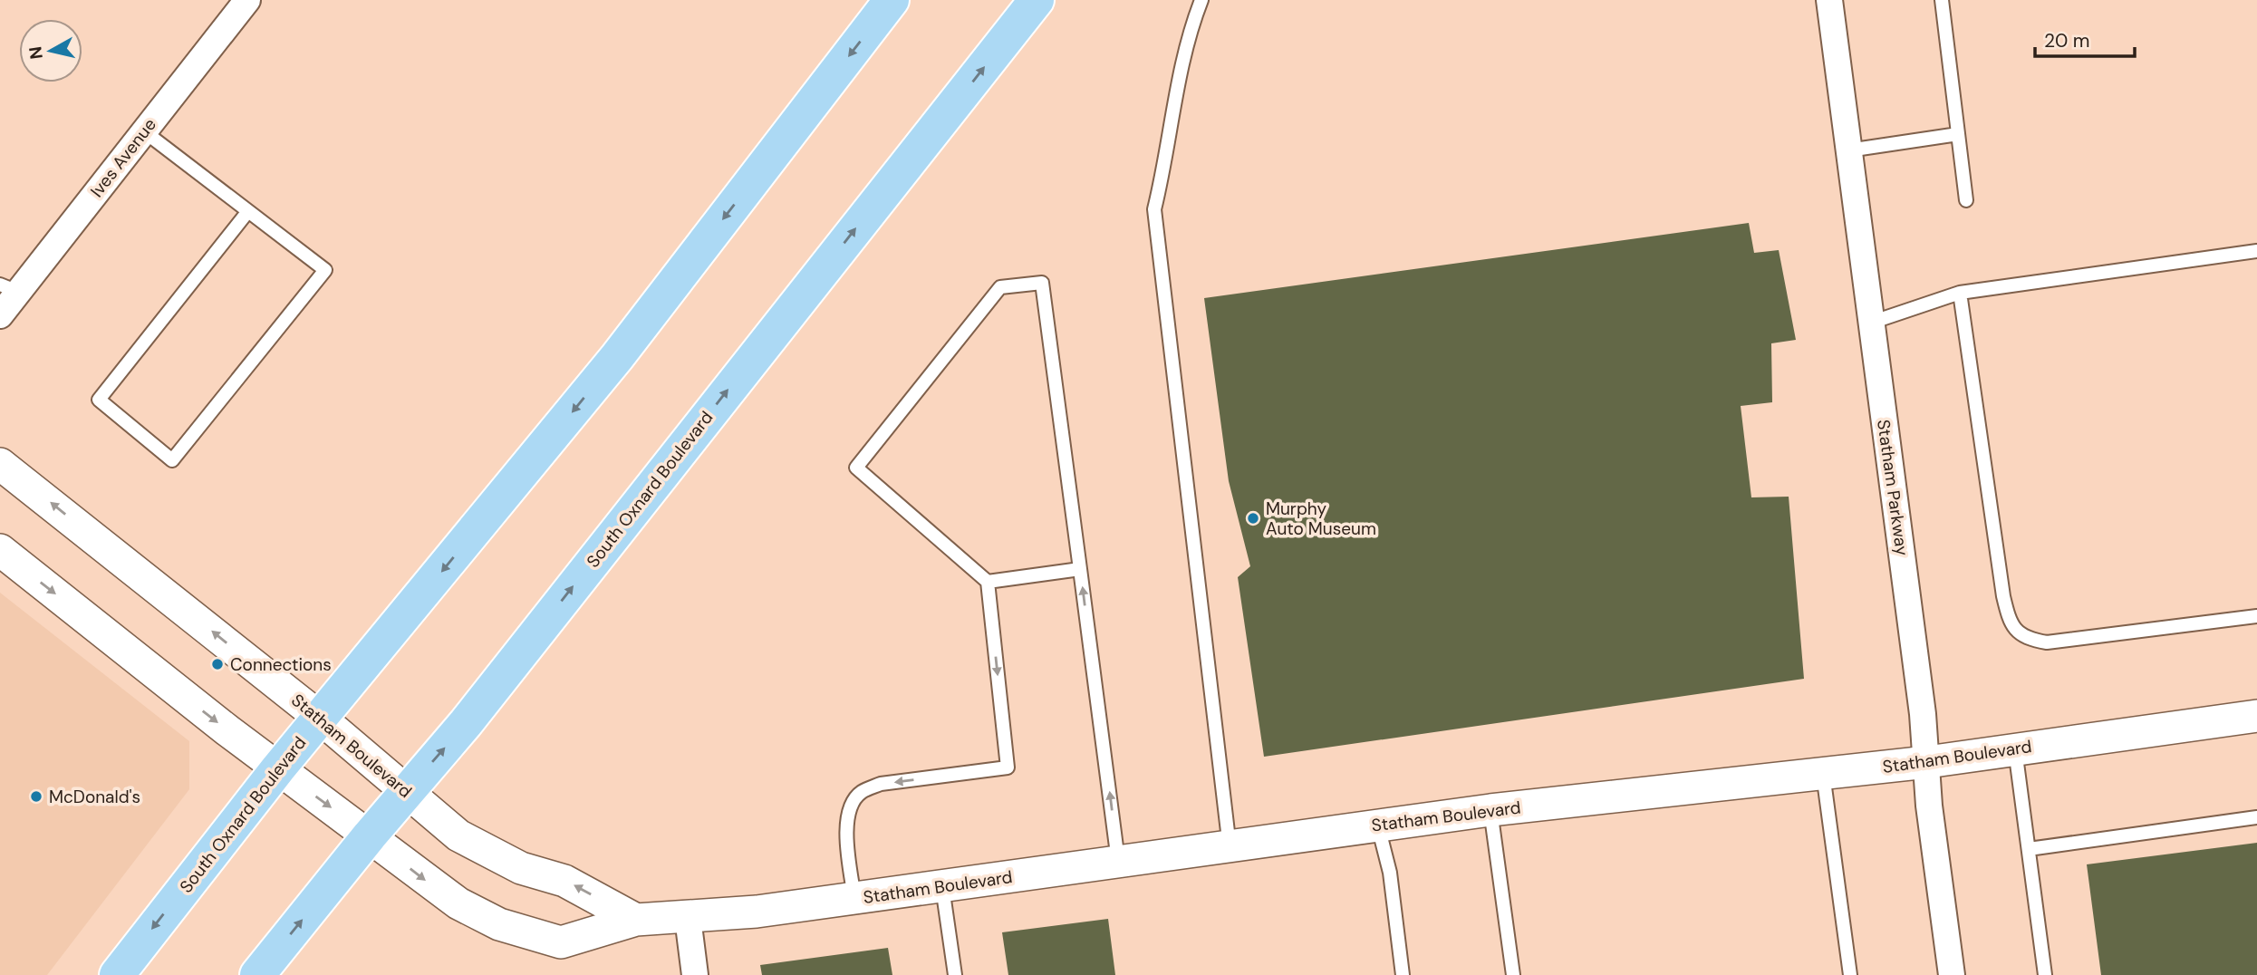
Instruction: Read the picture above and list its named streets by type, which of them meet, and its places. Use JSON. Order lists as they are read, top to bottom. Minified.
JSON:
{"streets":{"main road":["South Oxnard Boulevard"],"street":["Ives Avenue","Statham Parkway","Statham Boulevard"]},"crossings":[["Statham Parkway","Statham Boulevard"],["South Oxnard Boulevard","Statham Boulevard"]],"places":["Murphy Auto Museum","Connections","McDonald's"],"scale_bar":"20 m","north":"left"}
